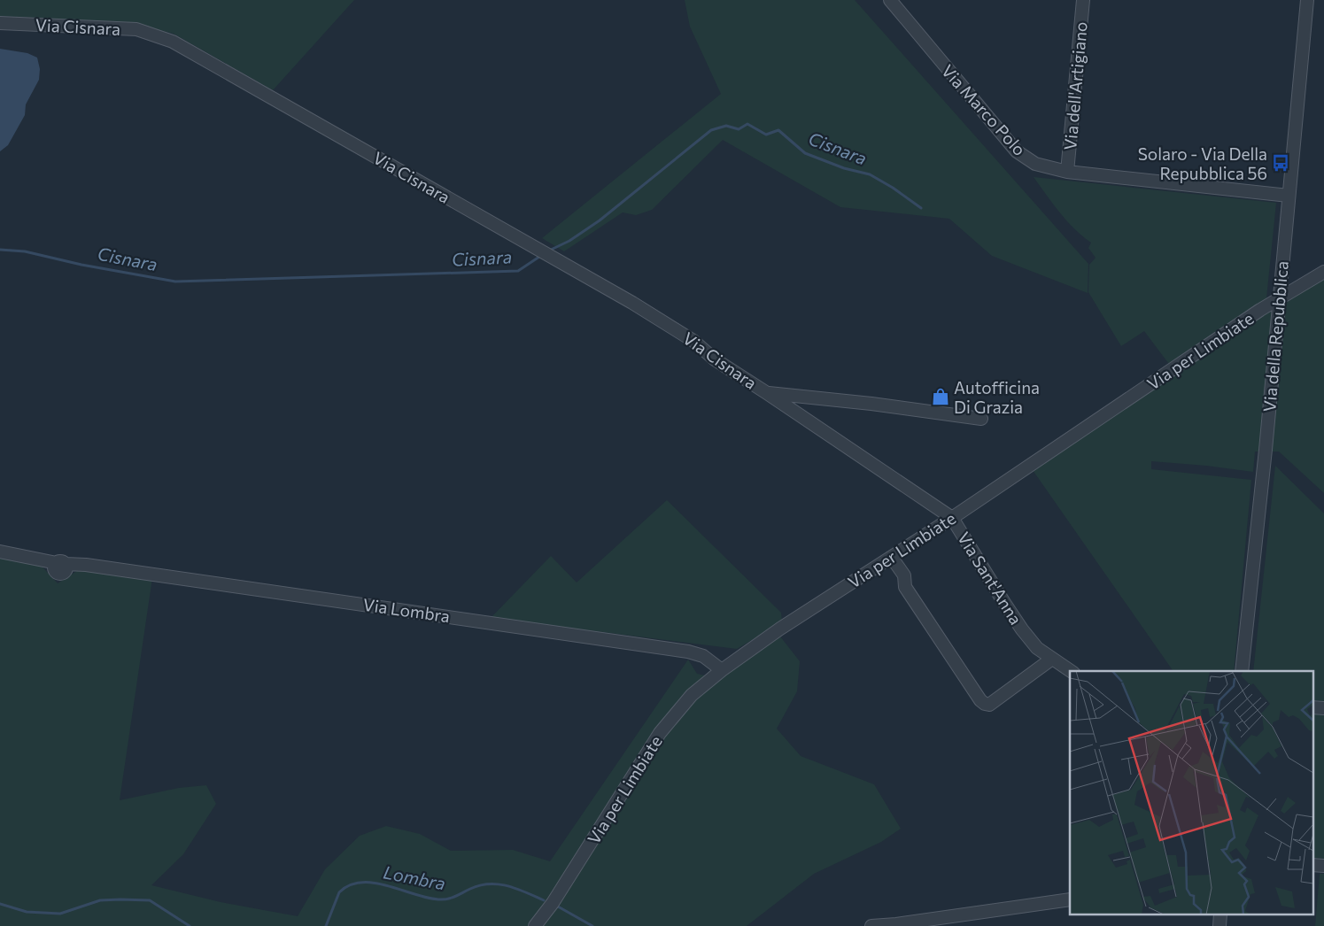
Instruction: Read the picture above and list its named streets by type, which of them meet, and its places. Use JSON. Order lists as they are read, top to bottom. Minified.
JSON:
{"streets":{"street":["Via Cisnara","Via dell'Artigiano","Via Marco Polo","Via della Repubblica","Via per Limbiate","Via Sant'Anna","Via Lombra"]},"crossings":[["Via Cisnara","Via Sant'Anna"],["Via dell'Artigiano","Via Marco Polo"],["Via Marco Polo","Via della Repubblica"],["Via della Repubblica","Via per Limbiate"],["Via per Limbiate","Via Sant'Anna"],["Via per Limbiate","Via Lombra"]],"water":["Cisnara","Lombra"],"places":{"bus stop":["Solaro - Via Della Repubblica 56"],"shop":["Autofficina Di Grazia"]}}
